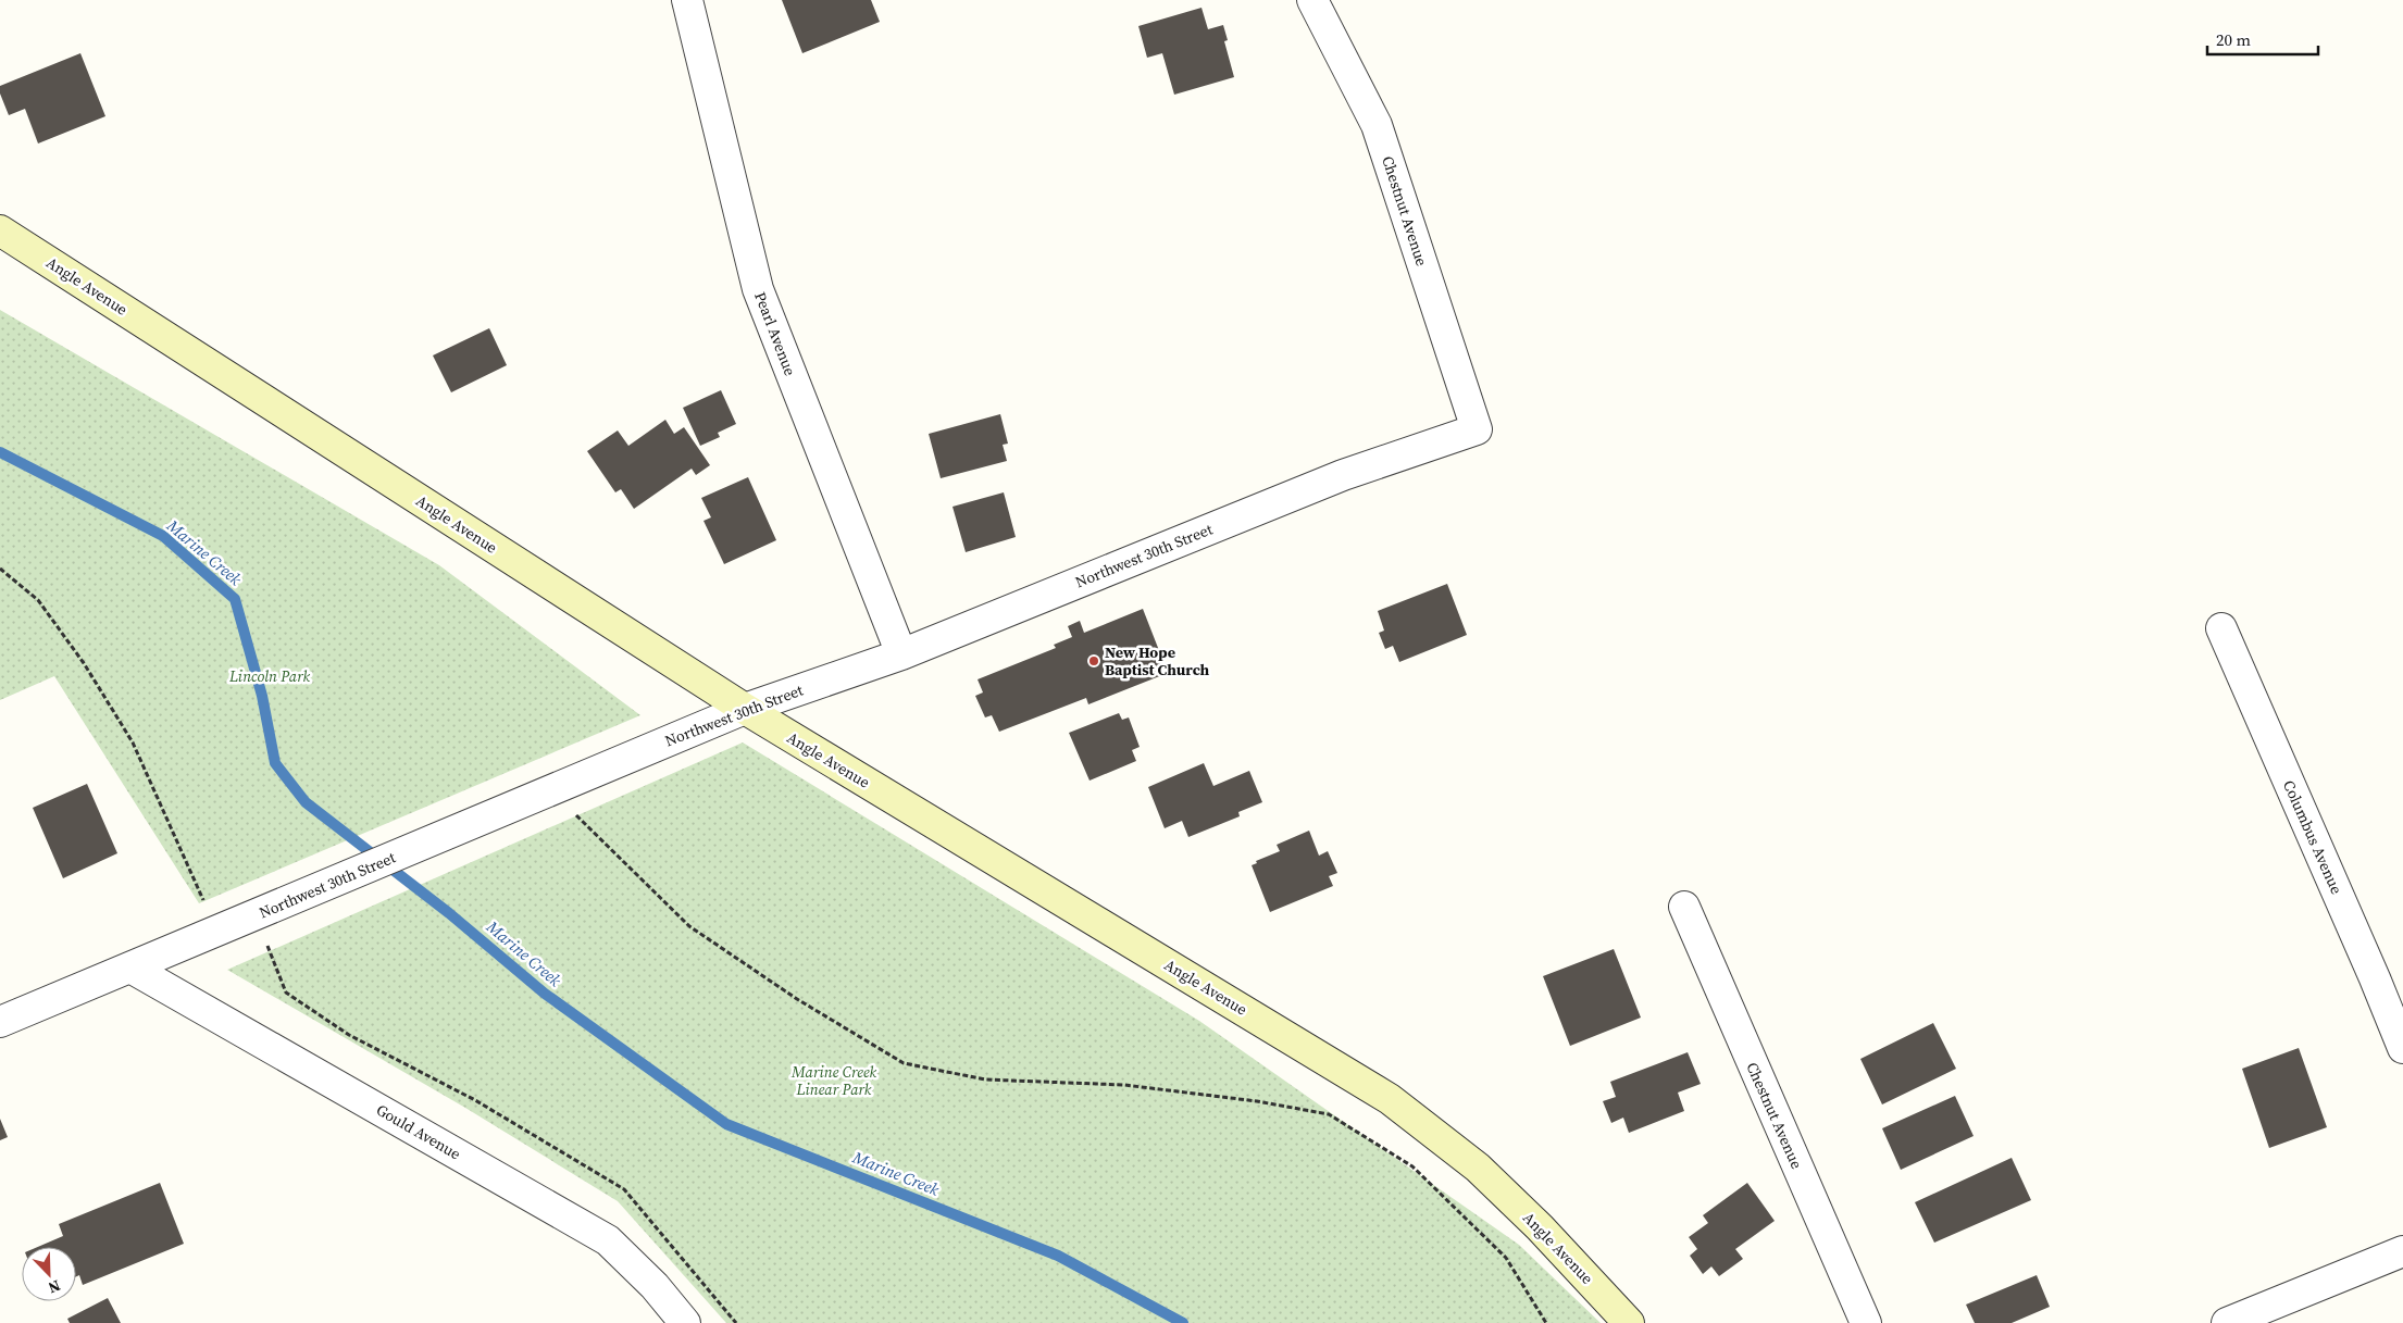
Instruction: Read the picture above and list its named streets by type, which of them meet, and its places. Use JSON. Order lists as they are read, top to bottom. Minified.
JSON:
{"streets":{"main road":["Angle Avenue"],"street":["Chestnut Avenue","Pearl Avenue","Northwest 30th Street","Columbus Avenue","Gould Avenue"]},"crossings":[["Chestnut Avenue","Northwest 30th Street"],["Angle Avenue","Northwest 30th Street"],["Pearl Avenue","Northwest 30th Street"],["Northwest 30th Street","Gould Avenue"]],"water":["Marine Creek"],"parks":["Lincoln Park","Marine Creek Linear Park"],"places":["New Hope Baptist Church"],"scale_bar":"20 m","north":"bottom right"}
